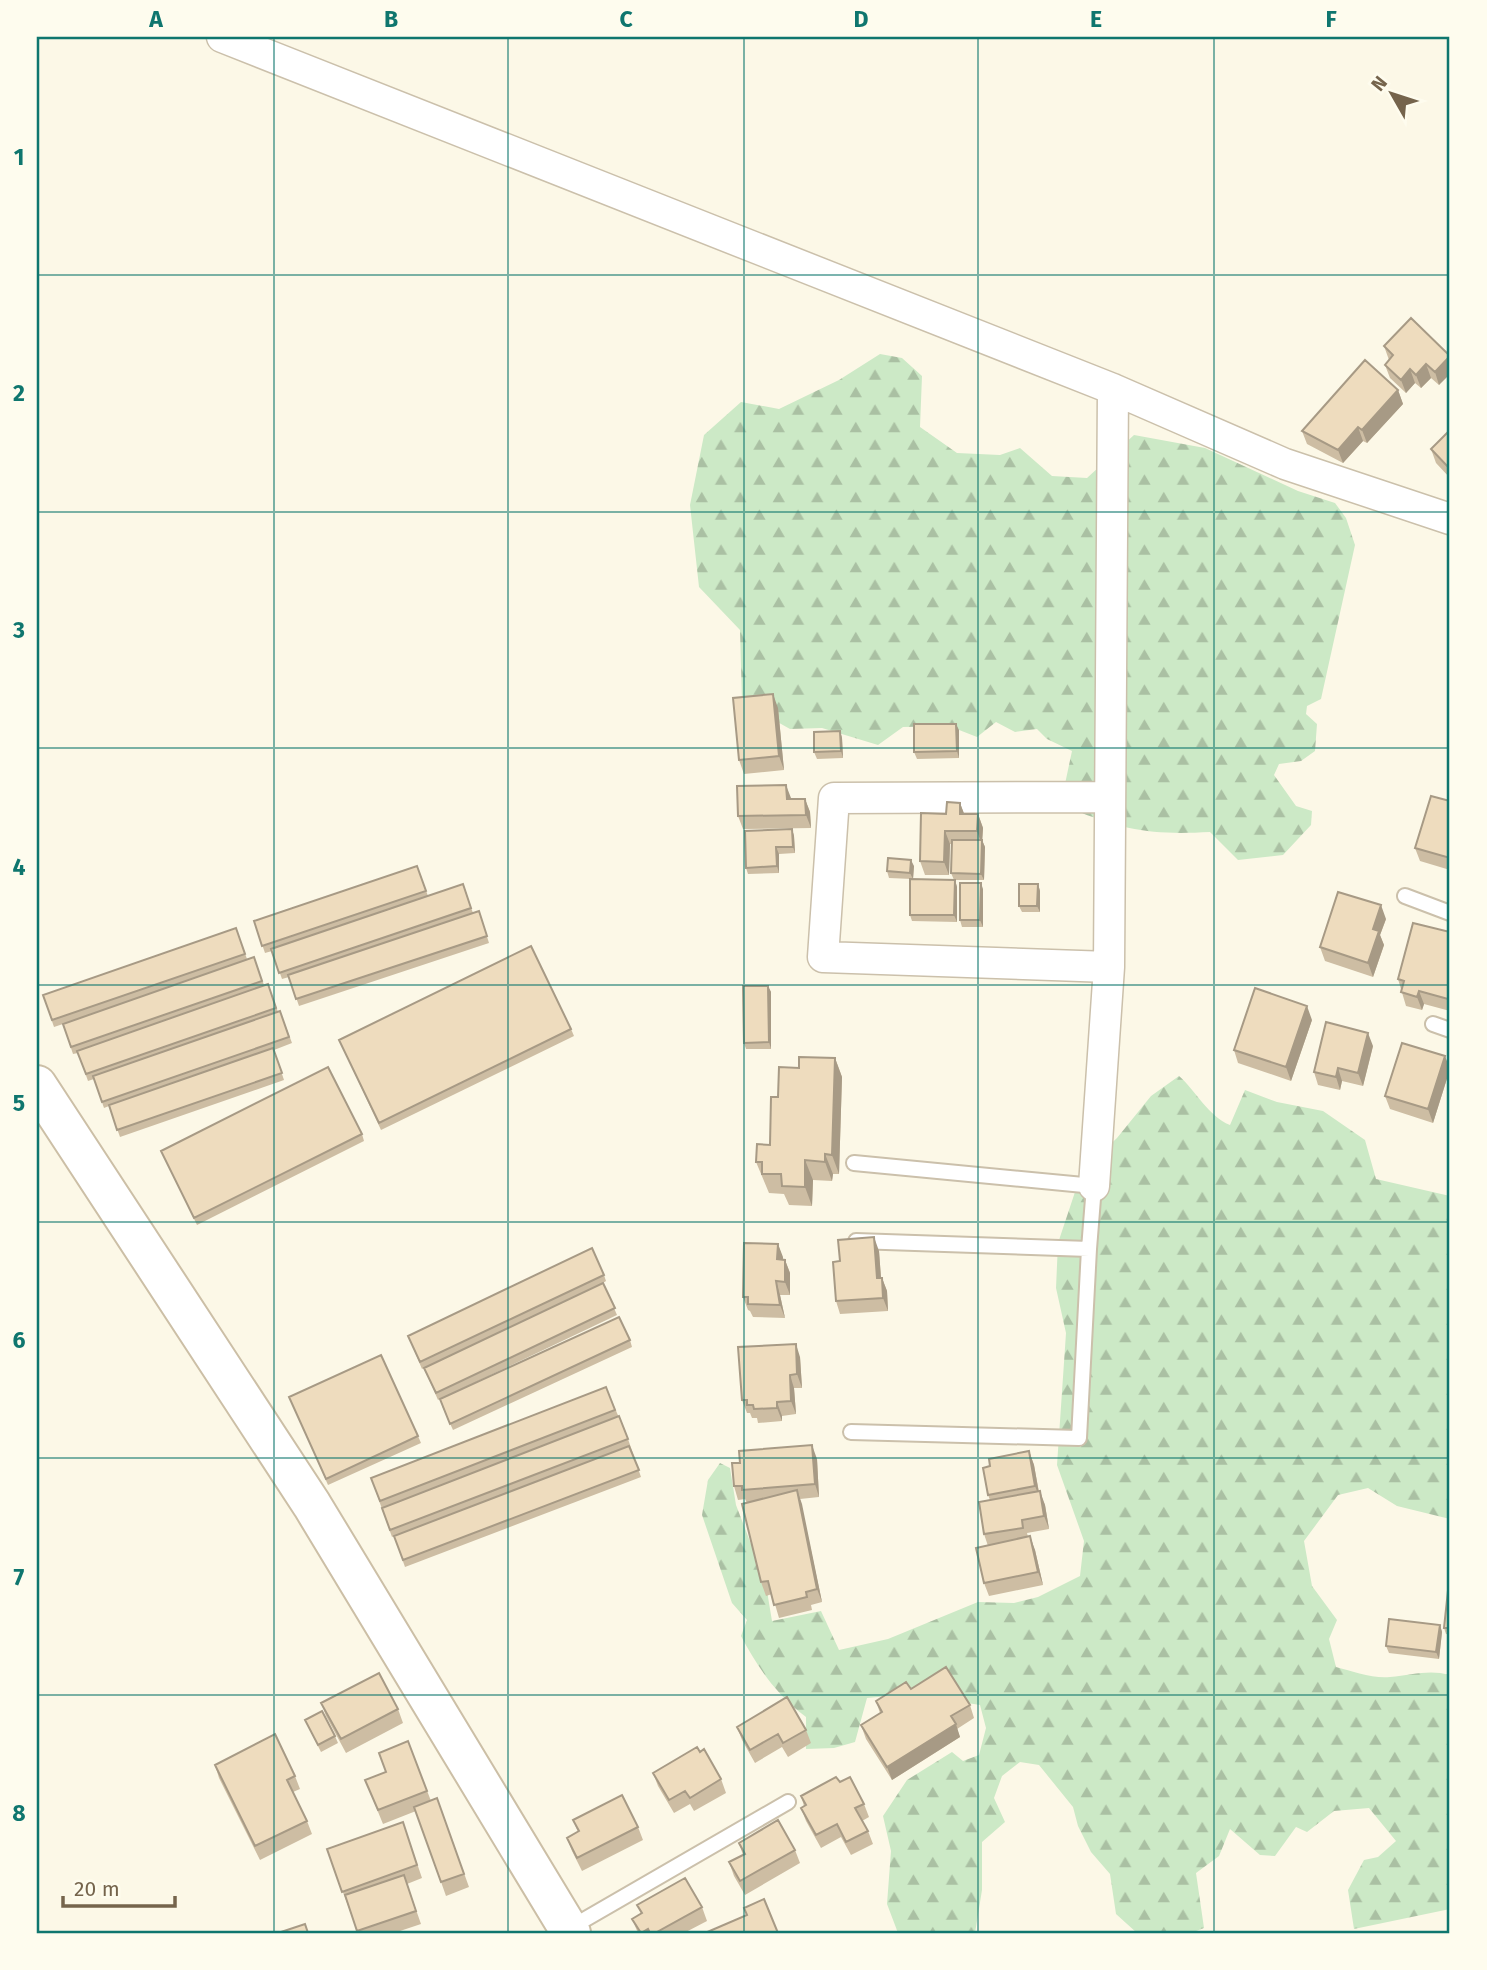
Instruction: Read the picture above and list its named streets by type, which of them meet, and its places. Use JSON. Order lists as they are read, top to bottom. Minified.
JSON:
{"scale_bar":"20 m","north":"top left","grid":{"columns":["A","B","C","D","E","F"],"rows":["1","2","3","4","5","6","7","8"]}}
